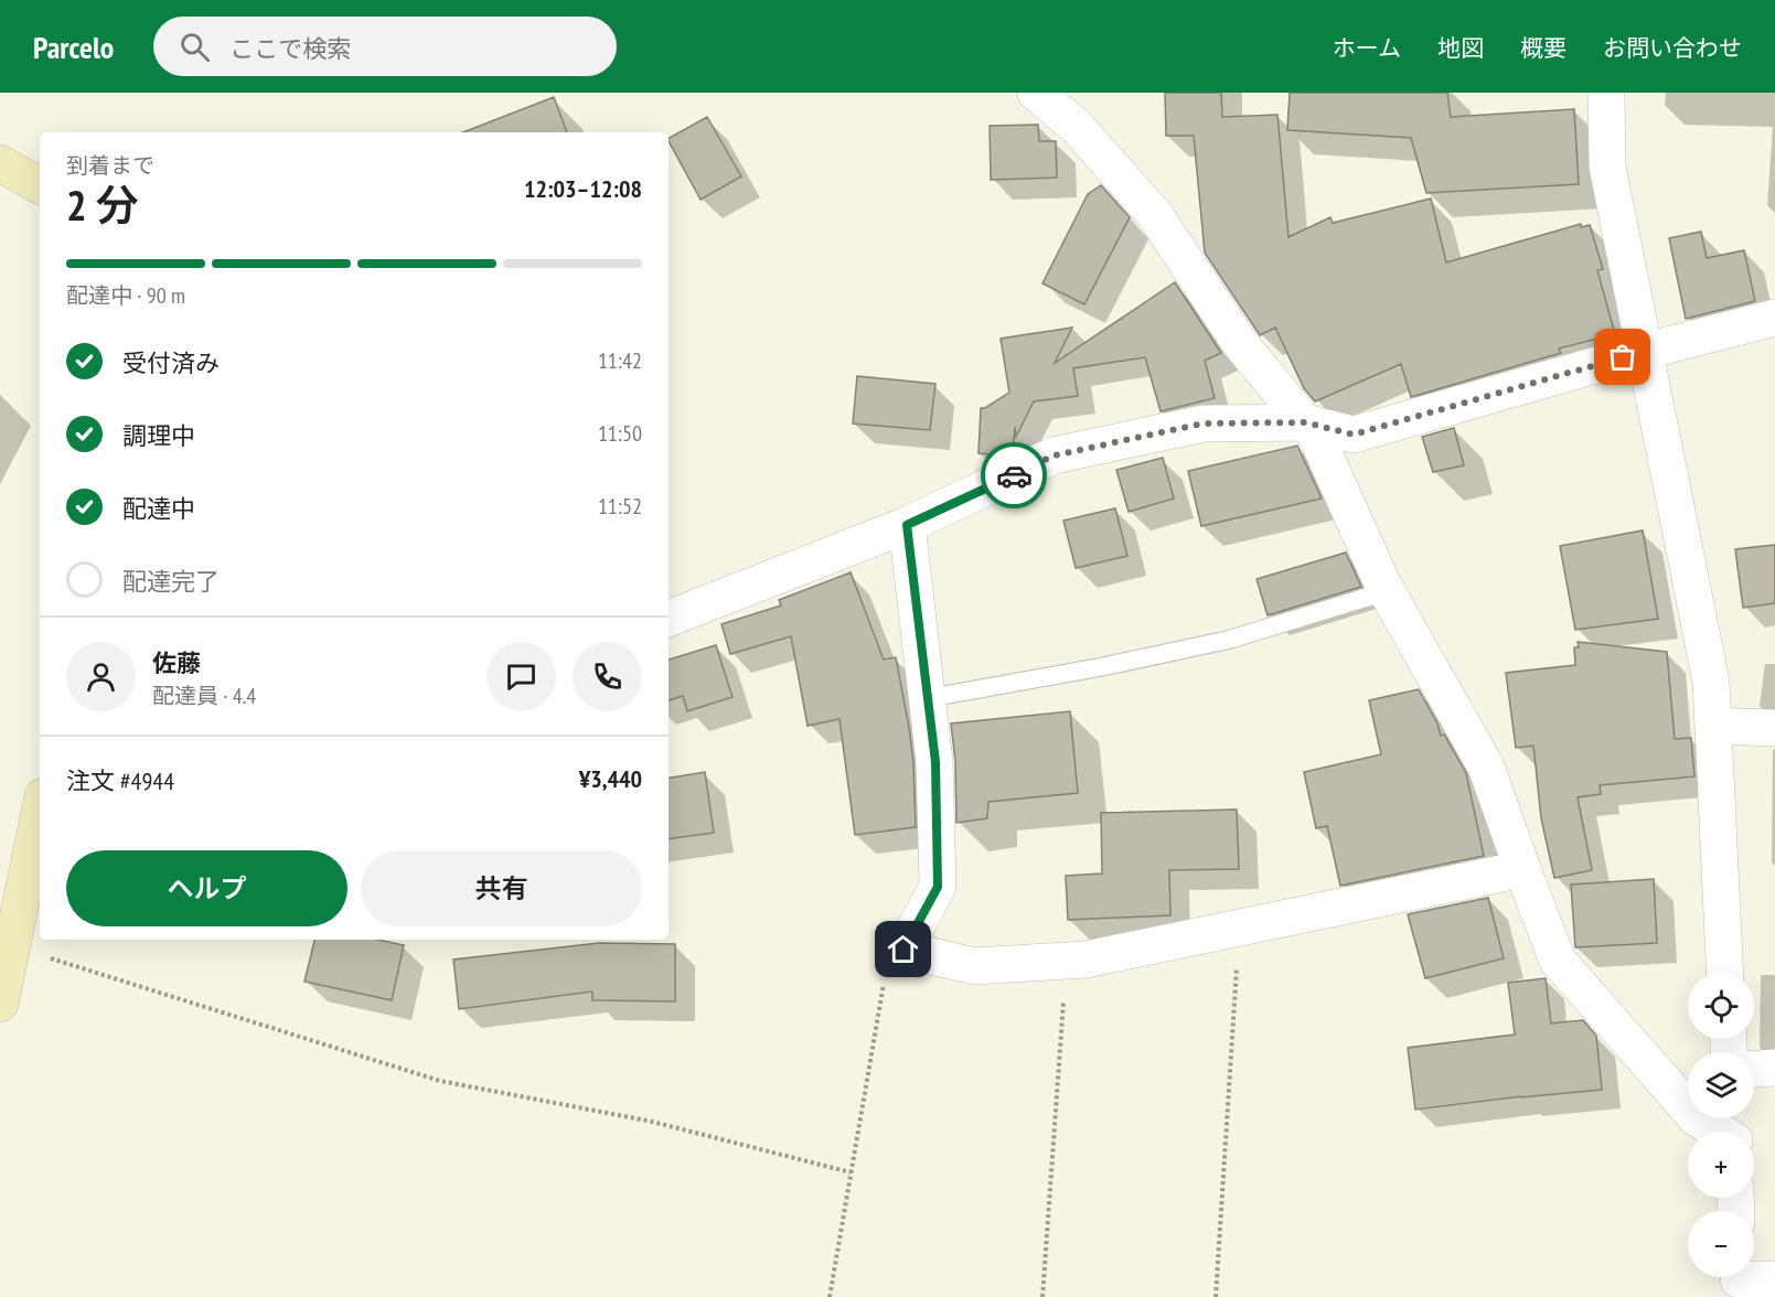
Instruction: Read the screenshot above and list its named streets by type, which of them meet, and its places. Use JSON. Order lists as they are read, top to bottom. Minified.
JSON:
{"page":{"header":"Parcelo","search":"ここで検索","nav":["ホーム","地図","概要","お問い合わせ"],"heading":["2 分","到着まで","12:03–12:08"],"panel":["佐藤","配達員 · 4.4","注文 #4944","¥3,440"],"bar":"配達中 · 90 m","list":[["受付済み","11:42"],["調理中","11:50"],["配達中","11:52"],"配達完了"],"buttons":["ヘルプ","共有"],"map_buttons":["+","−"]}}
